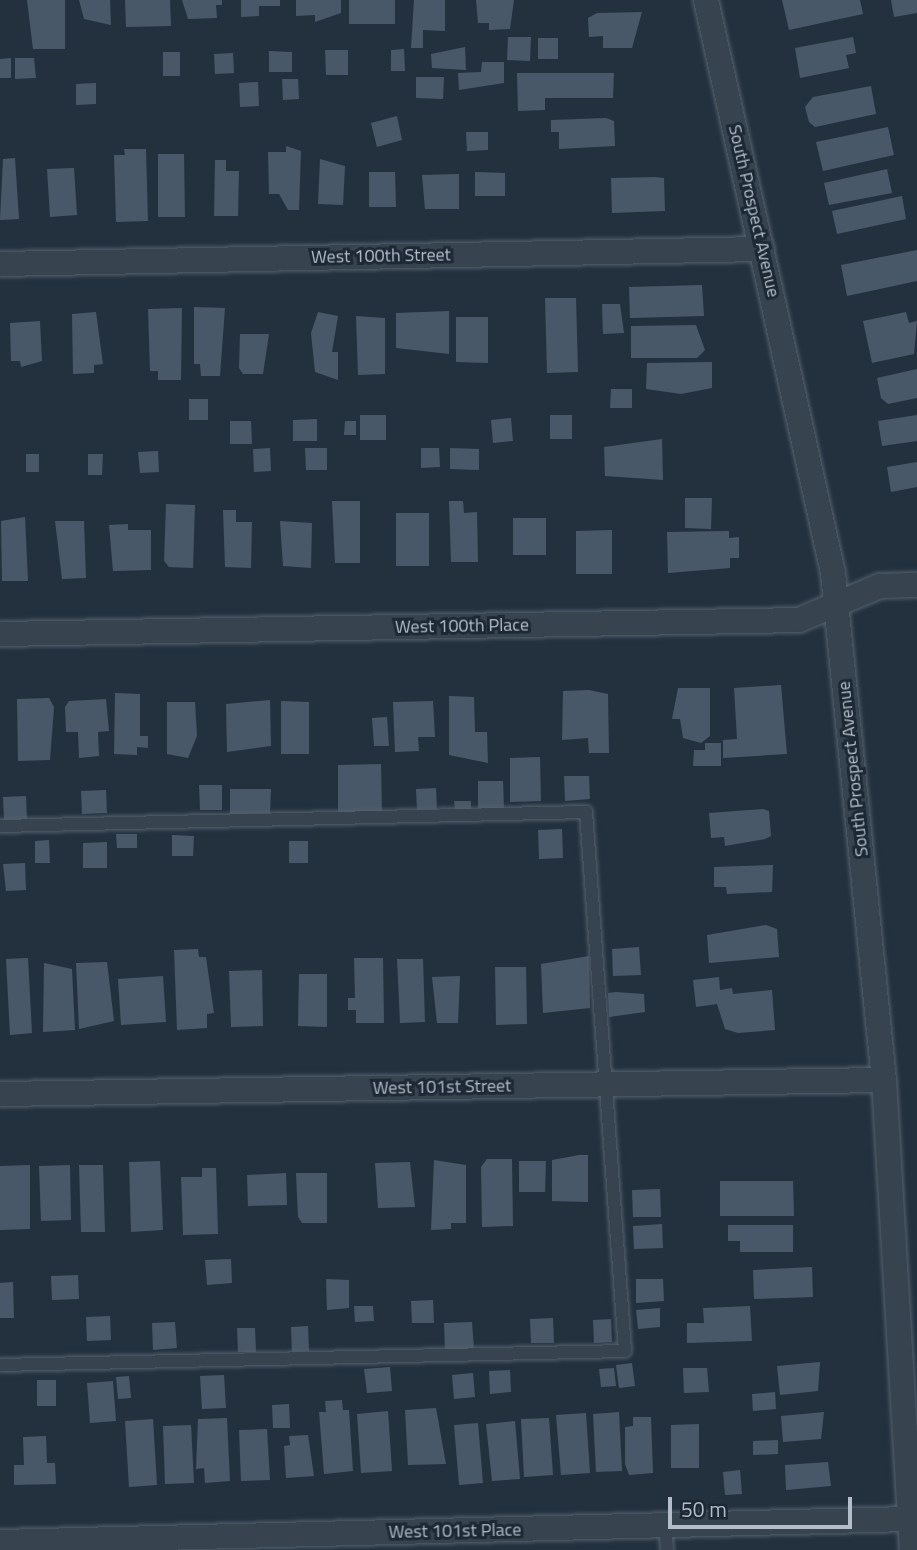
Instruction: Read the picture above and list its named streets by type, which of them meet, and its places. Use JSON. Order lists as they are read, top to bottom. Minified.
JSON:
{"streets":{"street":["South Prospect Avenue","West 100th Street","West 100th Place","West 101st Street","West 101st Place"]},"crossings":[["South Prospect Avenue","West 100th Street"],["South Prospect Avenue","West 100th Place"],["South Prospect Avenue","West 101st Street"],["South Prospect Avenue","West 101st Place"]],"scale_bar":"50 m"}
